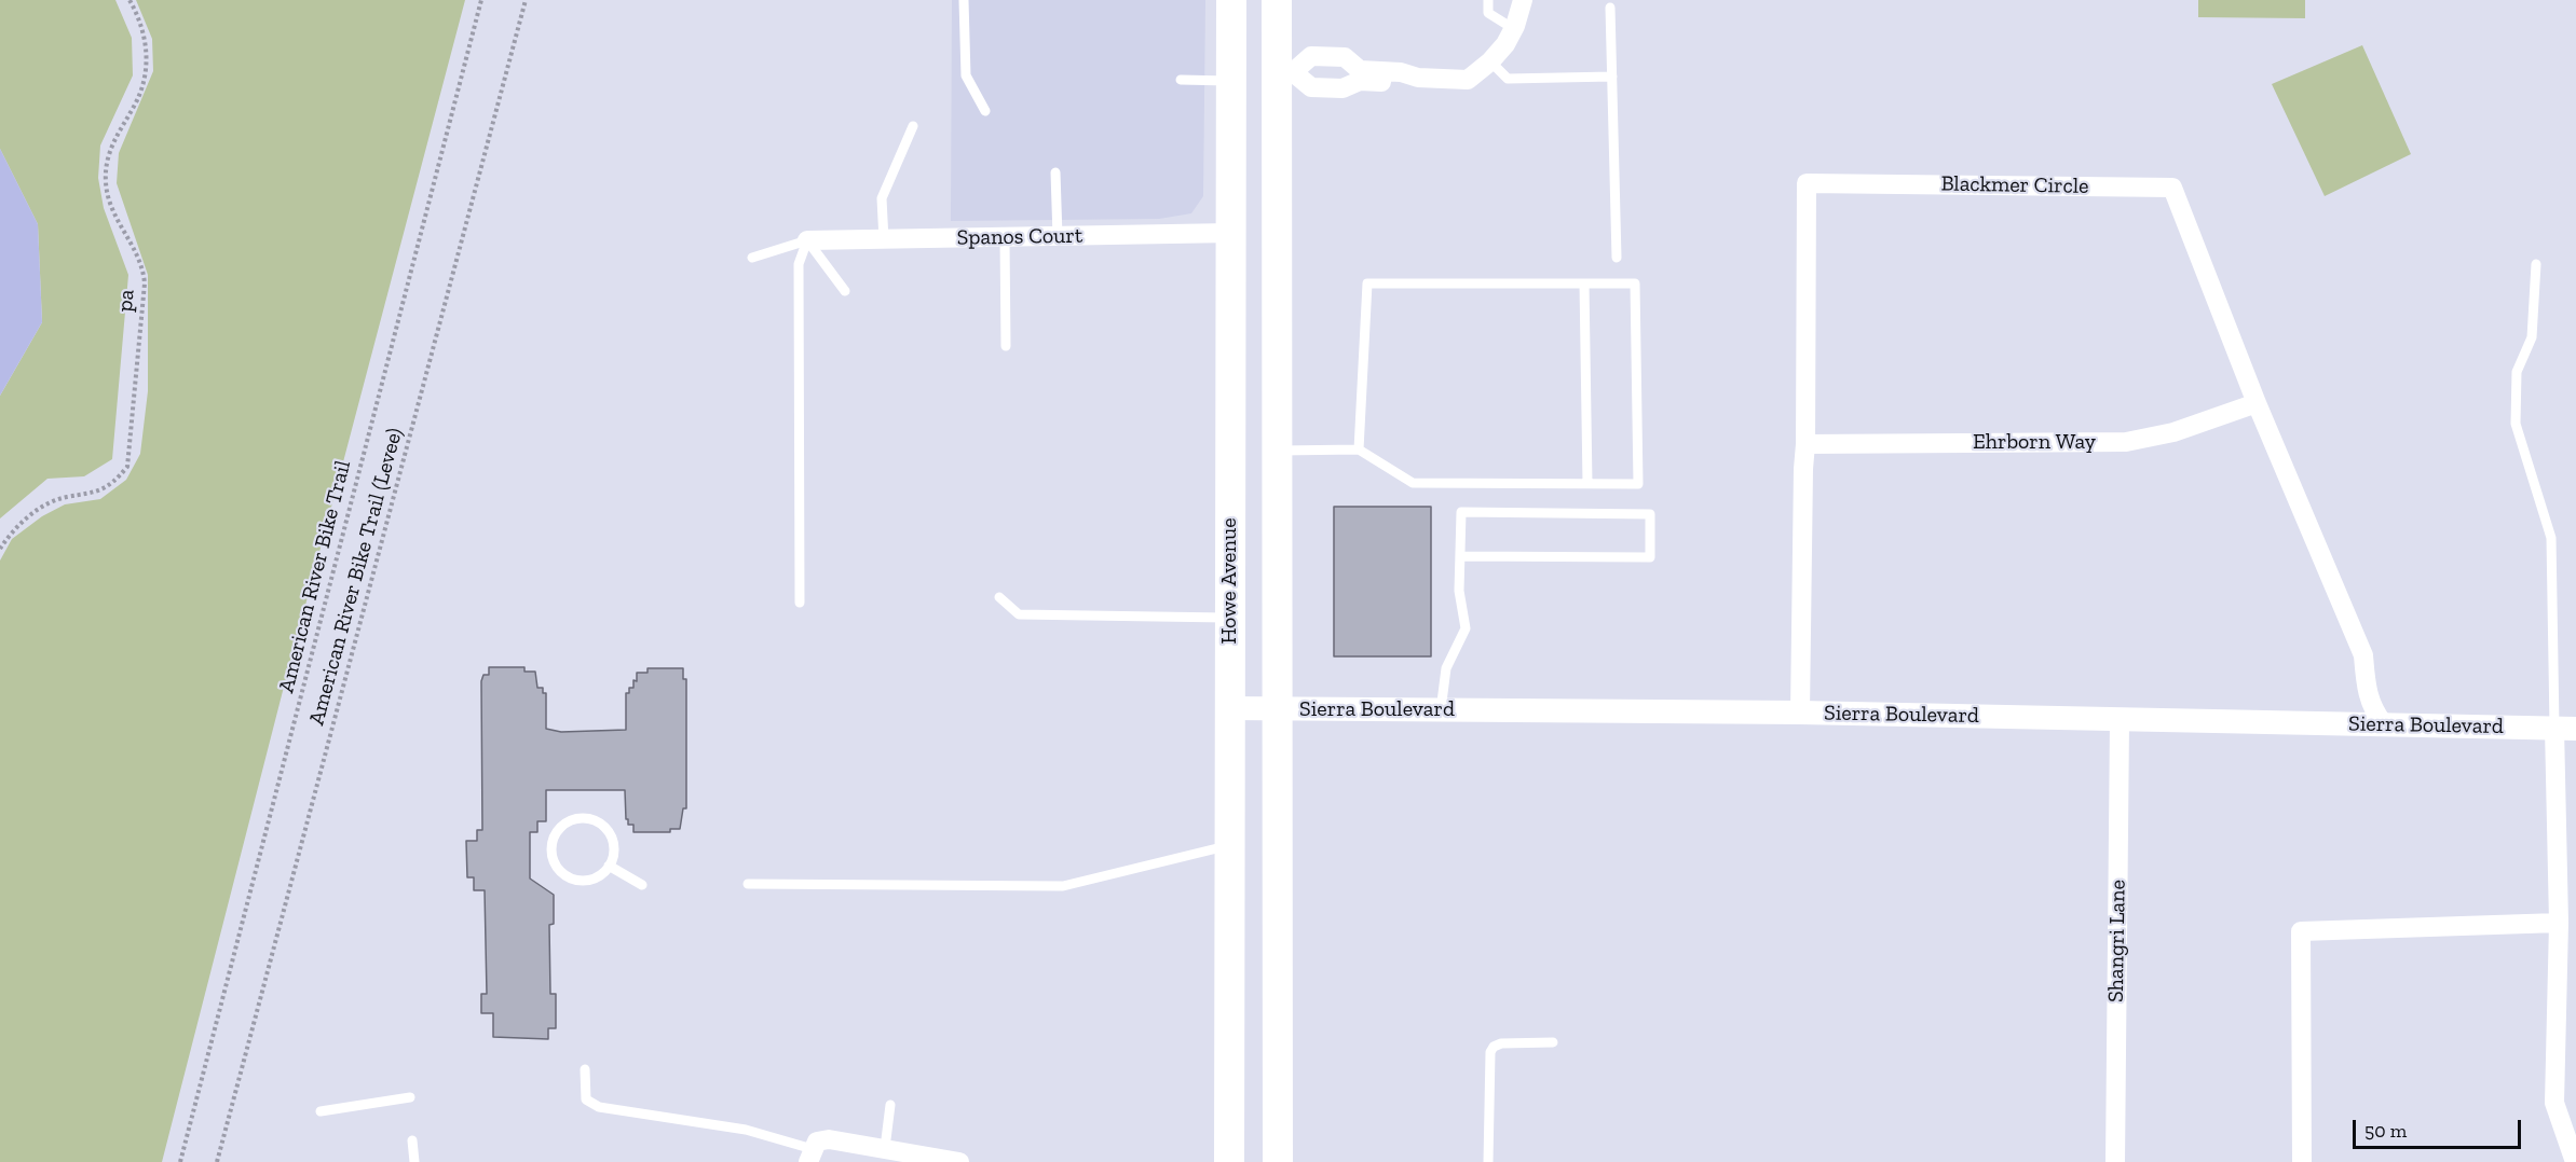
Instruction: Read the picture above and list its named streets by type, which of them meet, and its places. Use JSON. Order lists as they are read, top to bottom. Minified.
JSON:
{"streets":{"main road":["Howe Avenue"],"street":["Blackmer Circle","Spanos Court","Ehrborn Way","Sierra Boulevard","Shangri Lane"],"path":["pa","American River Bike Trail","American River Bike Trail (Levee)"]},"crossings":[["Blackmer Circle","Ehrborn Way"],["Blackmer Circle","Sierra Boulevard"],["Spanos Court","Howe Avenue"],["Howe Avenue","Sierra Boulevard"],["Sierra Boulevard","Shangri Lane"]],"scale_bar":"50 m"}
